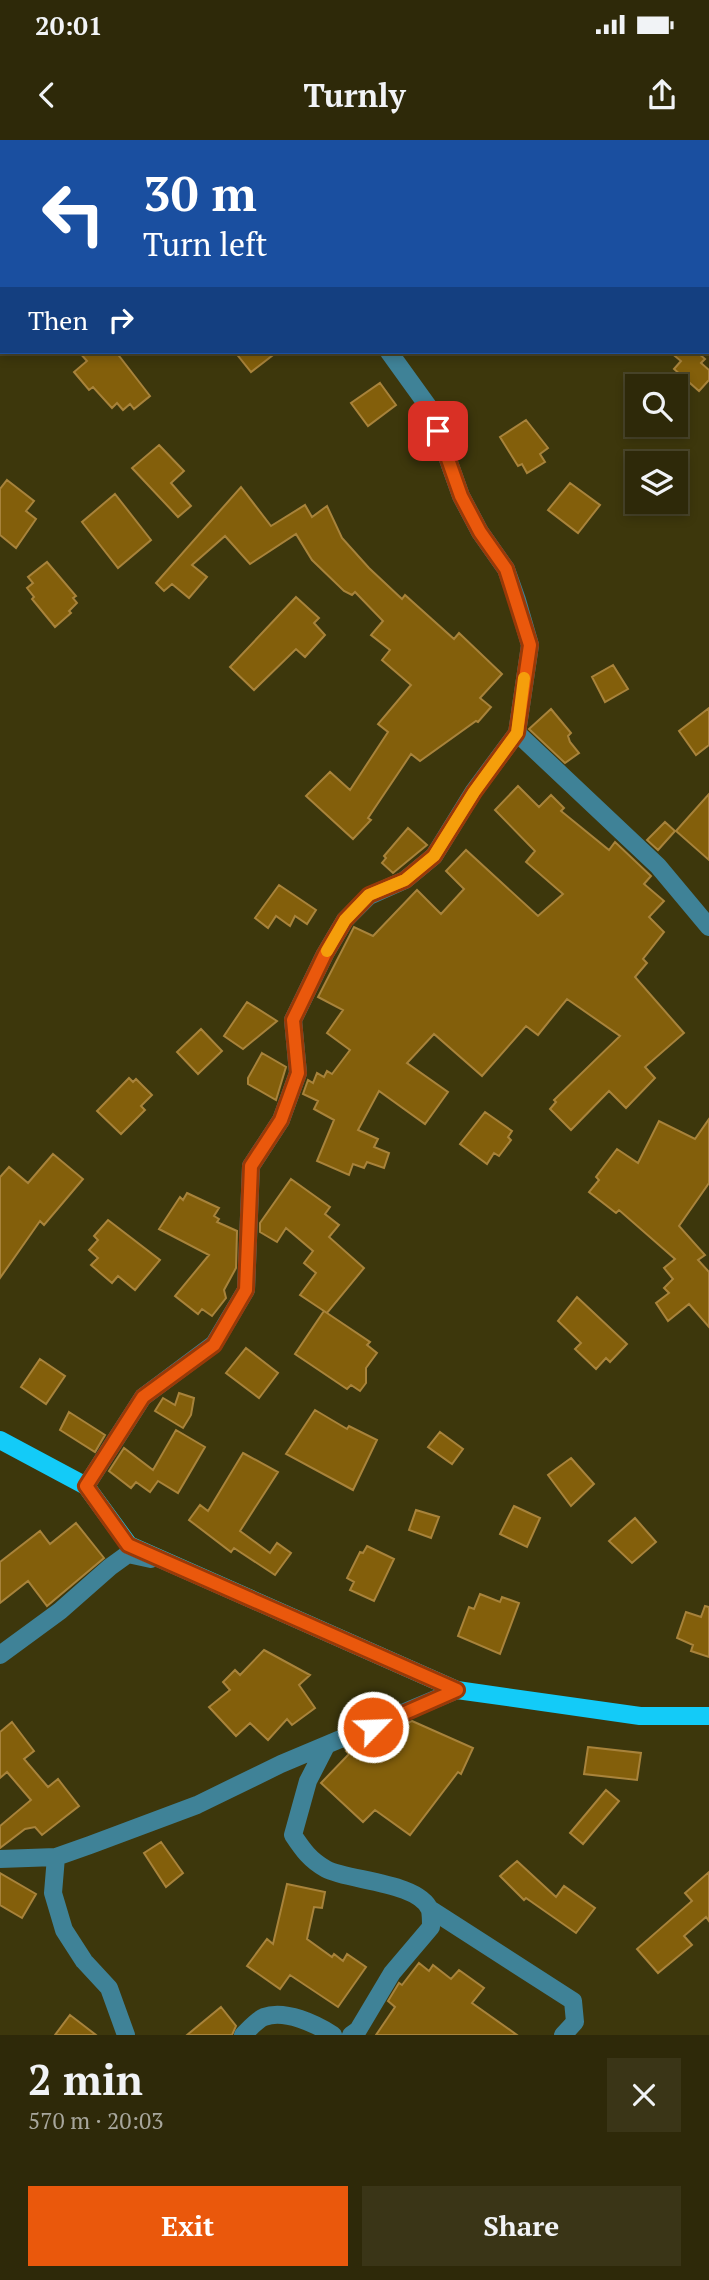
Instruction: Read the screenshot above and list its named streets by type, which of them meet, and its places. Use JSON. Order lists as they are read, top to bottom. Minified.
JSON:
{"page":{"status":"20:01","header":"Turnly","turn":["30 m","Turn left"],"then":"Then","heading":["2 min","570 m · 20:03"],"buttons":["Exit","Share"]}}
